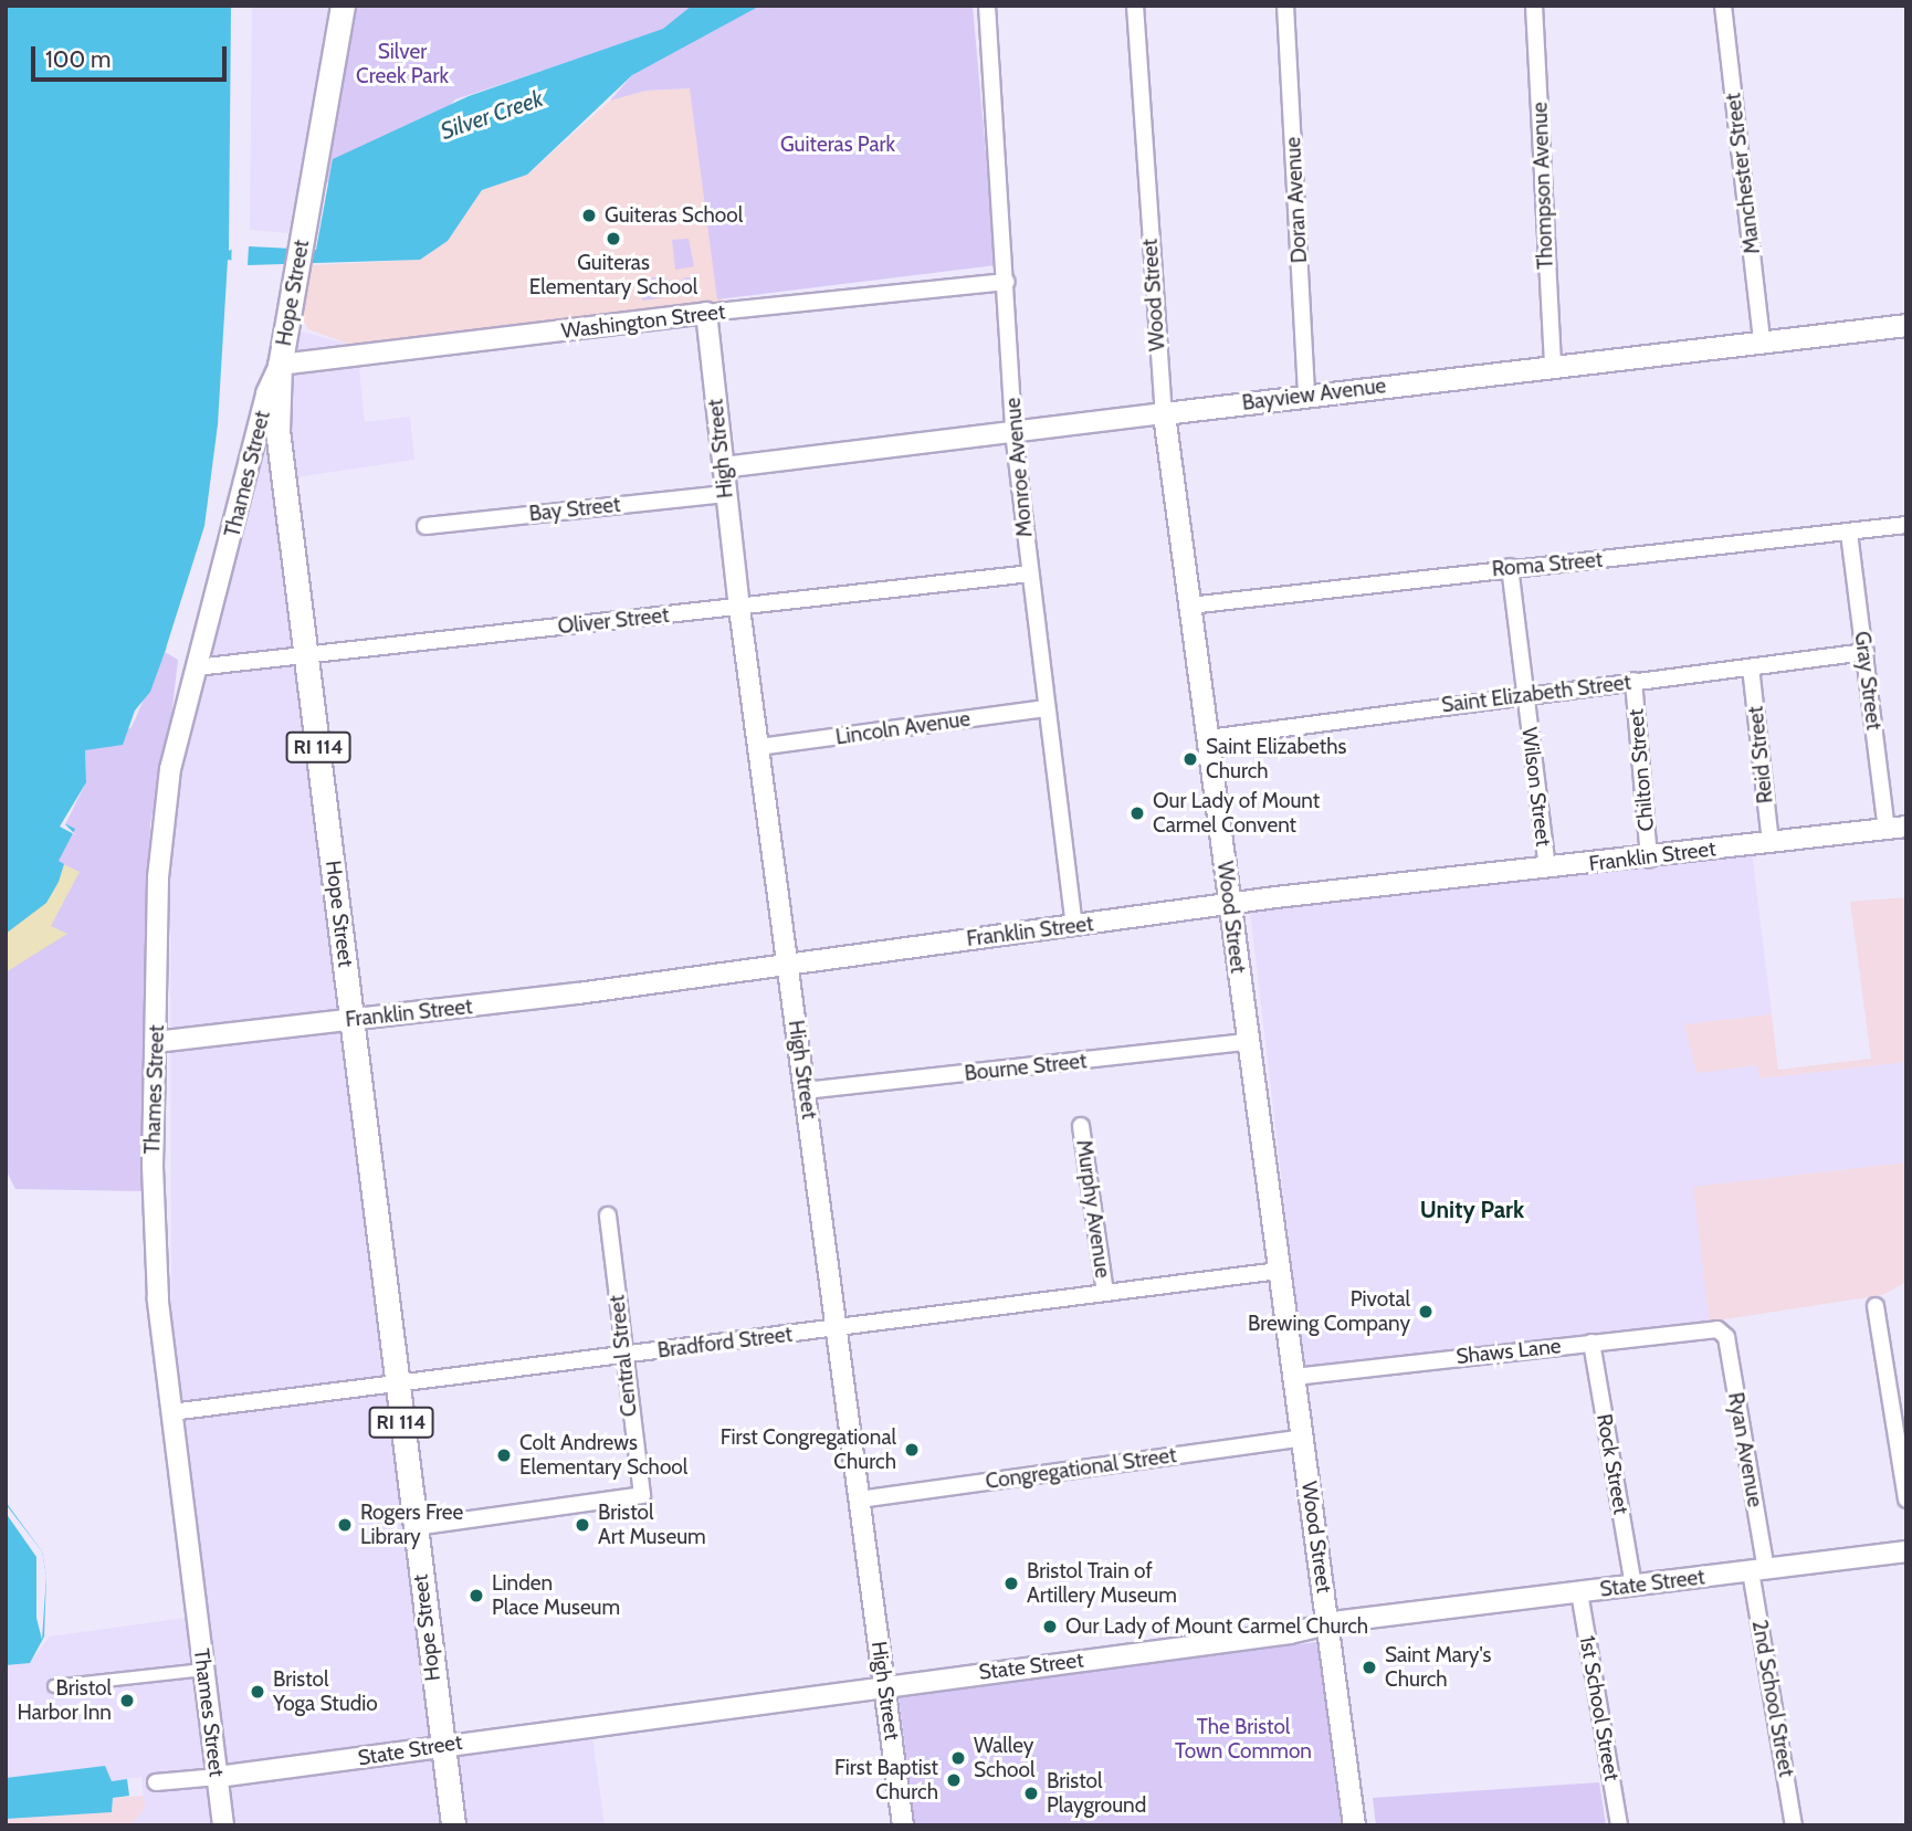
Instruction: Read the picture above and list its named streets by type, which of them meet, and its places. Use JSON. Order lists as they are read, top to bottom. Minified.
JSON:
{"streets":{"main road":["Hope Street","Wood Street","Bayview Avenue","RI 114"],"street":["Manchester Street","Thompson Avenue","Doran Avenue","Washington Street","High Street","Monroe Avenue","Thames Street","Bay Street","Roma Street","Oliver Street","Gray Street","Saint Elizabeth Street","Lincoln Avenue","Reid Street","Chilton Street","Wilson Street","Franklin Street","Bourne Street","Murphy Avenue","Bradford Street","Shaws Lane","Central Street","Ryan Avenue","Rock Street","Congregational Street","State Street","2nd School Street","1st School Street"]},"crossings":[["Manchester Street","Bayview Avenue"],["Thompson Avenue","Bayview Avenue"],["Doran Avenue","Bayview Avenue"],["Hope Street","Washington Street"],["Hope Street","Thames Street"],["Hope Street","Oliver Street"],["Hope Street","Franklin Street"],["Hope Street","Bradford Street"],["Hope Street","Central Street"],["Hope Street","State Street"],["Wood Street","Bayview Avenue"],["Wood Street","Roma Street"],["Wood Street","Saint Elizabeth Street"],["Wood Street","Franklin Street"],["Wood Street","Bourne Street"],["Wood Street","Bradford Street"],["Wood Street","Shaws Lane"],["Wood Street","Congregational Street"],["Wood Street","State Street"],["Washington Street","High Street"],["Washington Street","Monroe Avenue"],["Washington Street","Thames Street"],["Bayview Avenue","High Street"],["Bayview Avenue","Monroe Avenue"],["High Street","Bay Street"],["High Street","Oliver Street"],["High Street","Lincoln Avenue"],["High Street","Franklin Street"],["High Street","Bourne Street"],["High Street","Bradford Street"],["High Street","Congregational Street"],["High Street","State Street"],["Monroe Avenue","Oliver Street"],["Monroe Avenue","Lincoln Avenue"],["Monroe Avenue","Franklin Street"],["Thames Street","Oliver Street"],["Thames Street","Franklin Street"],["Thames Street","Bradford Street"],["Thames Street","State Street"],["Roma Street","Gray Street"],["Roma Street","Wilson Street"],["Gray Street","Saint Elizabeth Street"],["Gray Street","Franklin Street"],["Saint Elizabeth Street","Reid Street"],["Saint Elizabeth Street","Chilton Street"],["Saint Elizabeth Street","Wilson Street"],["Reid Street","Franklin Street"],["Chilton Street","Franklin Street"],["Wilson Street","Franklin Street"],["Murphy Avenue","Bradford Street"],["Bradford Street","Central Street"],["Shaws Lane","Ryan Avenue"],["Shaws Lane","Rock Street"],["Ryan Avenue","State Street"],["Ryan Avenue","2nd School Street"],["Rock Street","State Street"],["State Street","2nd School Street"],["State Street","1st School Street"]],"districts":["Unity Park"],"water":["Silver Creek"],"parks":["Silver Creek Park","Guiteras Park","The Bristol Town Common"],"places":["Guiteras School","Guiteras Elementary School","Saint Elizabeths Church","Our Lady of Mount Carmel Convent","Pivotal Brewing Company","First Congregational Church","Colt Andrews Elementary School","Rogers Free Library","Bristol Art Museum","Bristol Train of Artillery Museum","Linden Place Museum","Our Lady of Mount Carmel Church","Saint Mary's Church","Bristol Yoga Studio","Bristol Harbor Inn","Walley School","First Baptist Church","Bristol Playground"],"scale_bar":"100 m"}
